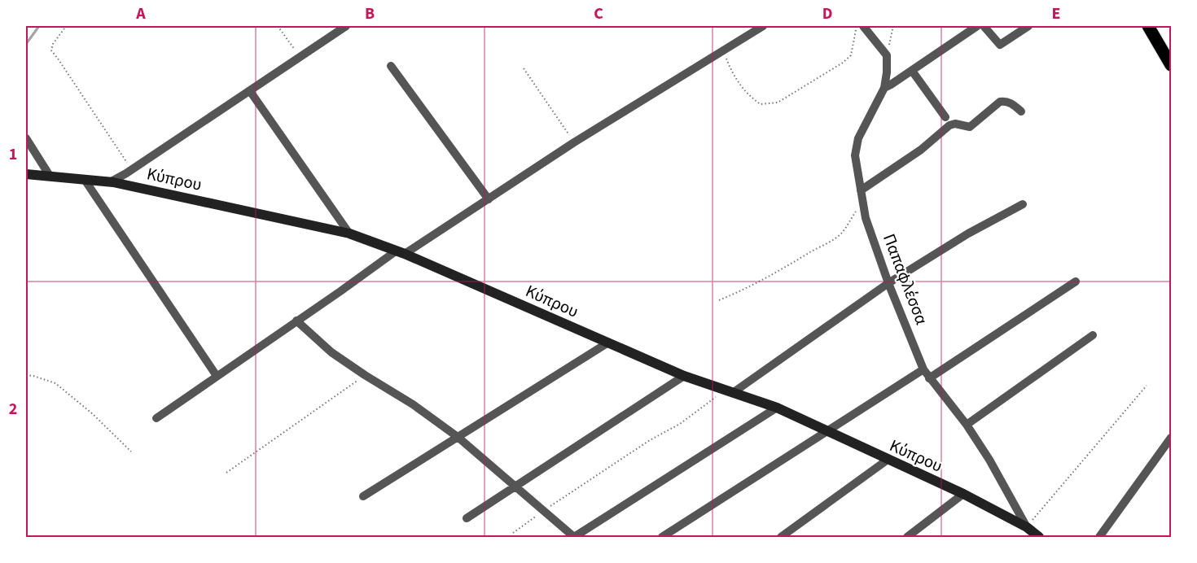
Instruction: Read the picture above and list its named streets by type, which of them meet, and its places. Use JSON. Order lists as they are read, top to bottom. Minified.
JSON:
{"streets":{"street":["Κύπρου","Παπαφλέσσα"]},"crossings":[["Κύπρου","Παπαφλέσσα"]],"grid":{"columns":["A","B","C","D","E"],"rows":["1","2"]}}
